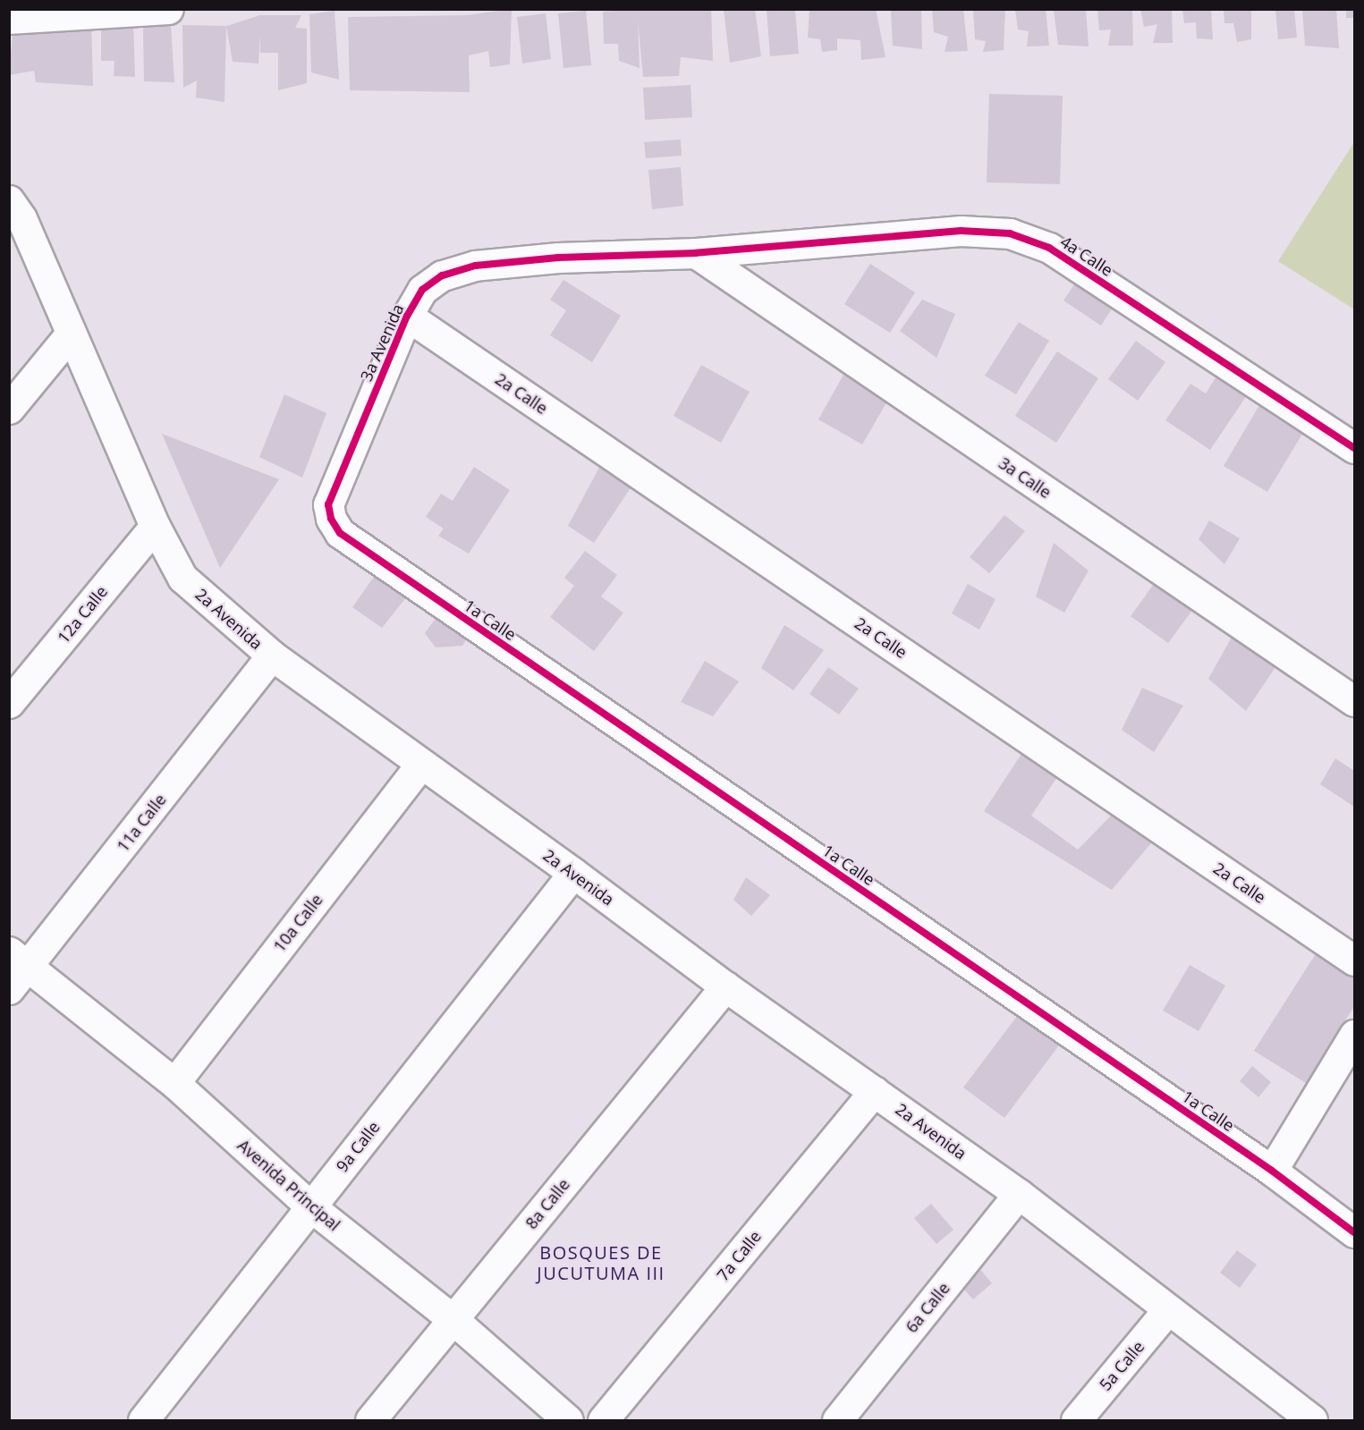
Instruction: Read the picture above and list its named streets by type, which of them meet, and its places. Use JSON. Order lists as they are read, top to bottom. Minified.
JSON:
{"streets":{"street":["4a Calle","3a Avenida","2a Calle","3a Calle","12a Calle","2a Avenida","1a Calle","11a Calle","10a Calle","9a Calle","Avenida Principal","8a Calle","7a Calle","6a Calle","5a Calle"]},"crossings":[["4a Calle","3a Avenida"],["4a Calle","3a Calle"],["3a Avenida","2a Calle"],["3a Avenida","3a Calle"],["3a Avenida","1a Calle"],["12a Calle","2a Avenida"],["2a Avenida","11a Calle"],["2a Avenida","10a Calle"],["2a Avenida","9a Calle"],["2a Avenida","8a Calle"],["2a Avenida","7a Calle"],["2a Avenida","6a Calle"],["2a Avenida","5a Calle"],["11a Calle","Avenida Principal"],["10a Calle","Avenida Principal"],["9a Calle","Avenida Principal"],["Avenida Principal","8a Calle"]],"districts":["BOSQUES DE JUCUTUMA III"]}
